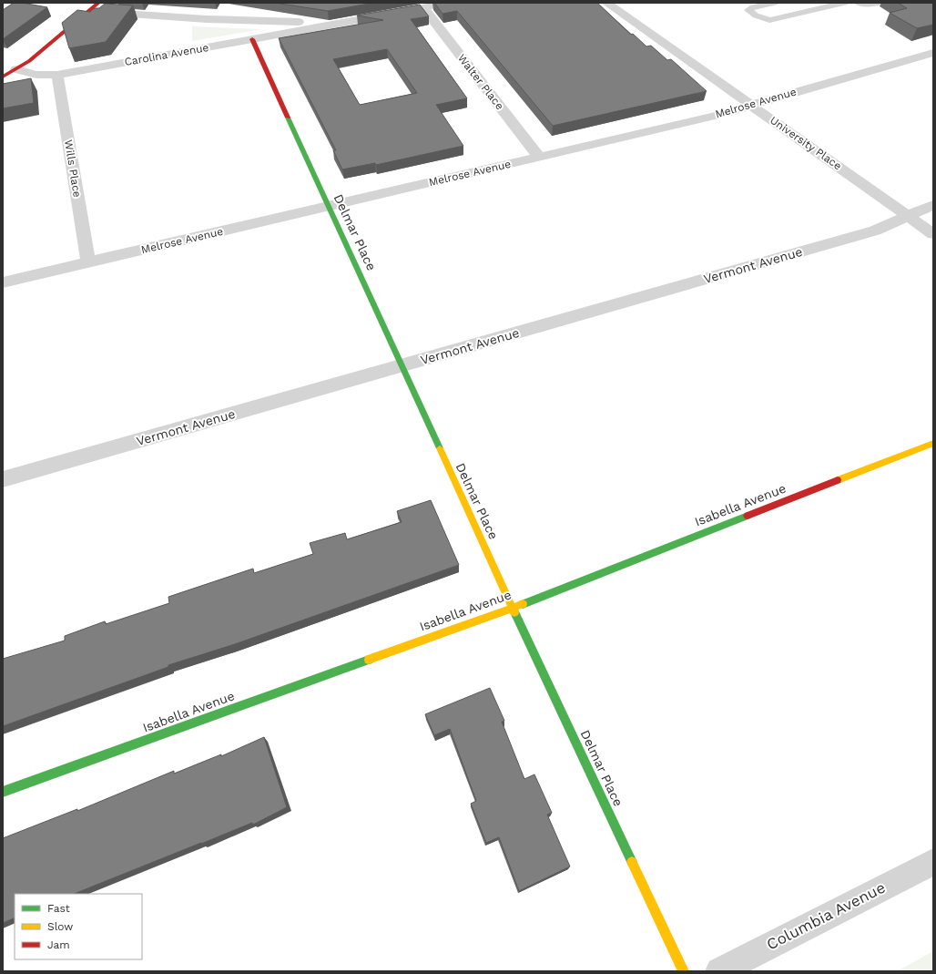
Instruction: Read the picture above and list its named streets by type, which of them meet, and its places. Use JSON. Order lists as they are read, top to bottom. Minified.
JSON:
{"streets":{"street":["Carolina Avenue","Walter Place","Melrose Avenue","University Place","Wills Place","Delmar Place","Vermont Avenue","Isabella Avenue","Columbia Avenue"]},"crossings":[["Carolina Avenue","Walter Place"],["Carolina Avenue","Wills Place"],["Carolina Avenue","Delmar Place"],["Walter Place","Melrose Avenue"],["Melrose Avenue","University Place"],["Melrose Avenue","Wills Place"],["Melrose Avenue","Delmar Place"],["University Place","Vermont Avenue"],["Delmar Place","Vermont Avenue"],["Delmar Place","Isabella Avenue"]],"legend":["Fast","Slow","Jam"]}
